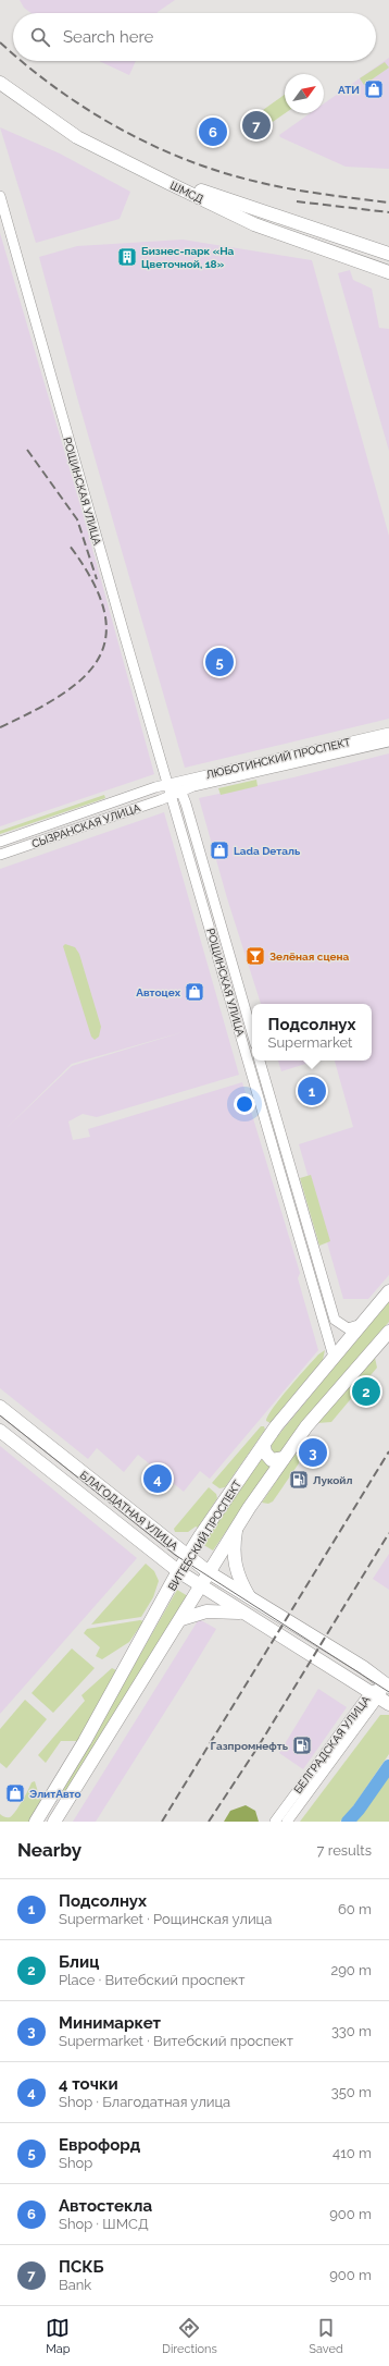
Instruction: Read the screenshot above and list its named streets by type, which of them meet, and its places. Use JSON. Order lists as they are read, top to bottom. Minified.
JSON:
{"streets":{"main road":["ШМСД","БЛАГОДАТНАЯ УЛИЦА","ВИТЕБСКИЙ ПРОСПЕКТ"],"street":["РОЩИНСКАЯ УЛИЦА","ЛЮБОТИНСКИЙ ПРОСПЕКТ","СЫЗРАНСКАЯ УЛИЦА","БЕЛГРАДСКАЯ УЛИЦА"]},"crossings":[["РОЩИНСКАЯ УЛИЦА","ЛЮБОТИНСКИЙ ПРОСПЕКТ"],["РОЩИНСКАЯ УЛИЦА","СЫЗРАНСКАЯ УЛИЦА"],["РОЩИНСКАЯ УЛИЦА","ВИТЕБСКИЙ ПРОСПЕКТ"],["ЛЮБОТИНСКИЙ ПРОСПЕКТ","СЫЗРАНСКАЯ УЛИЦА"],["БЛАГОДАТНАЯ УЛИЦА","ВИТЕБСКИЙ ПРОСПЕКТ"],["БЛАГОДАТНАЯ УЛИЦА","БЕЛГРАДСКАЯ УЛИЦА"]],"places":{"shop":["АТИ","Lada Dеталь","Автоцех","ЭлитАвто"],"building":["Бизнес-парк «На Цветочной, 18»"],"bar":["Зелёная сцена"],"fuel station":["Лукойл","Газпромнефть"]},"north":"top right","page":{"search":"Search here","pins":["7","6","5","1","2","3","4"],"popup":["Подсолнух","Supermarket"],"heading":["Nearby","7 results"],"list":[{"mark":"1","name":"Подсолнух","note":"Supermarket · Рощинская улица","value":"60 m"},{"mark":"2","name":"Блиц","note":"Place · Витебский проспект","value":"290 m"},{"mark":"3","name":"Минимаркет","note":"Supermarket · Витебский проспект","value":"330 m"},{"mark":"4","name":"4 точки","note":"Shop · Благодатная улица","value":"350 m"},{"mark":"5","name":"Еврофорд","note":"Shop","value":"410 m"},{"mark":"6","name":"Автостекла","note":"Shop · ШМСД","value":"900 m"},{"mark":"7","name":"ПСКБ","note":"Bank","value":"900 m"}],"nav":["Map","Directions","Saved"]}}
